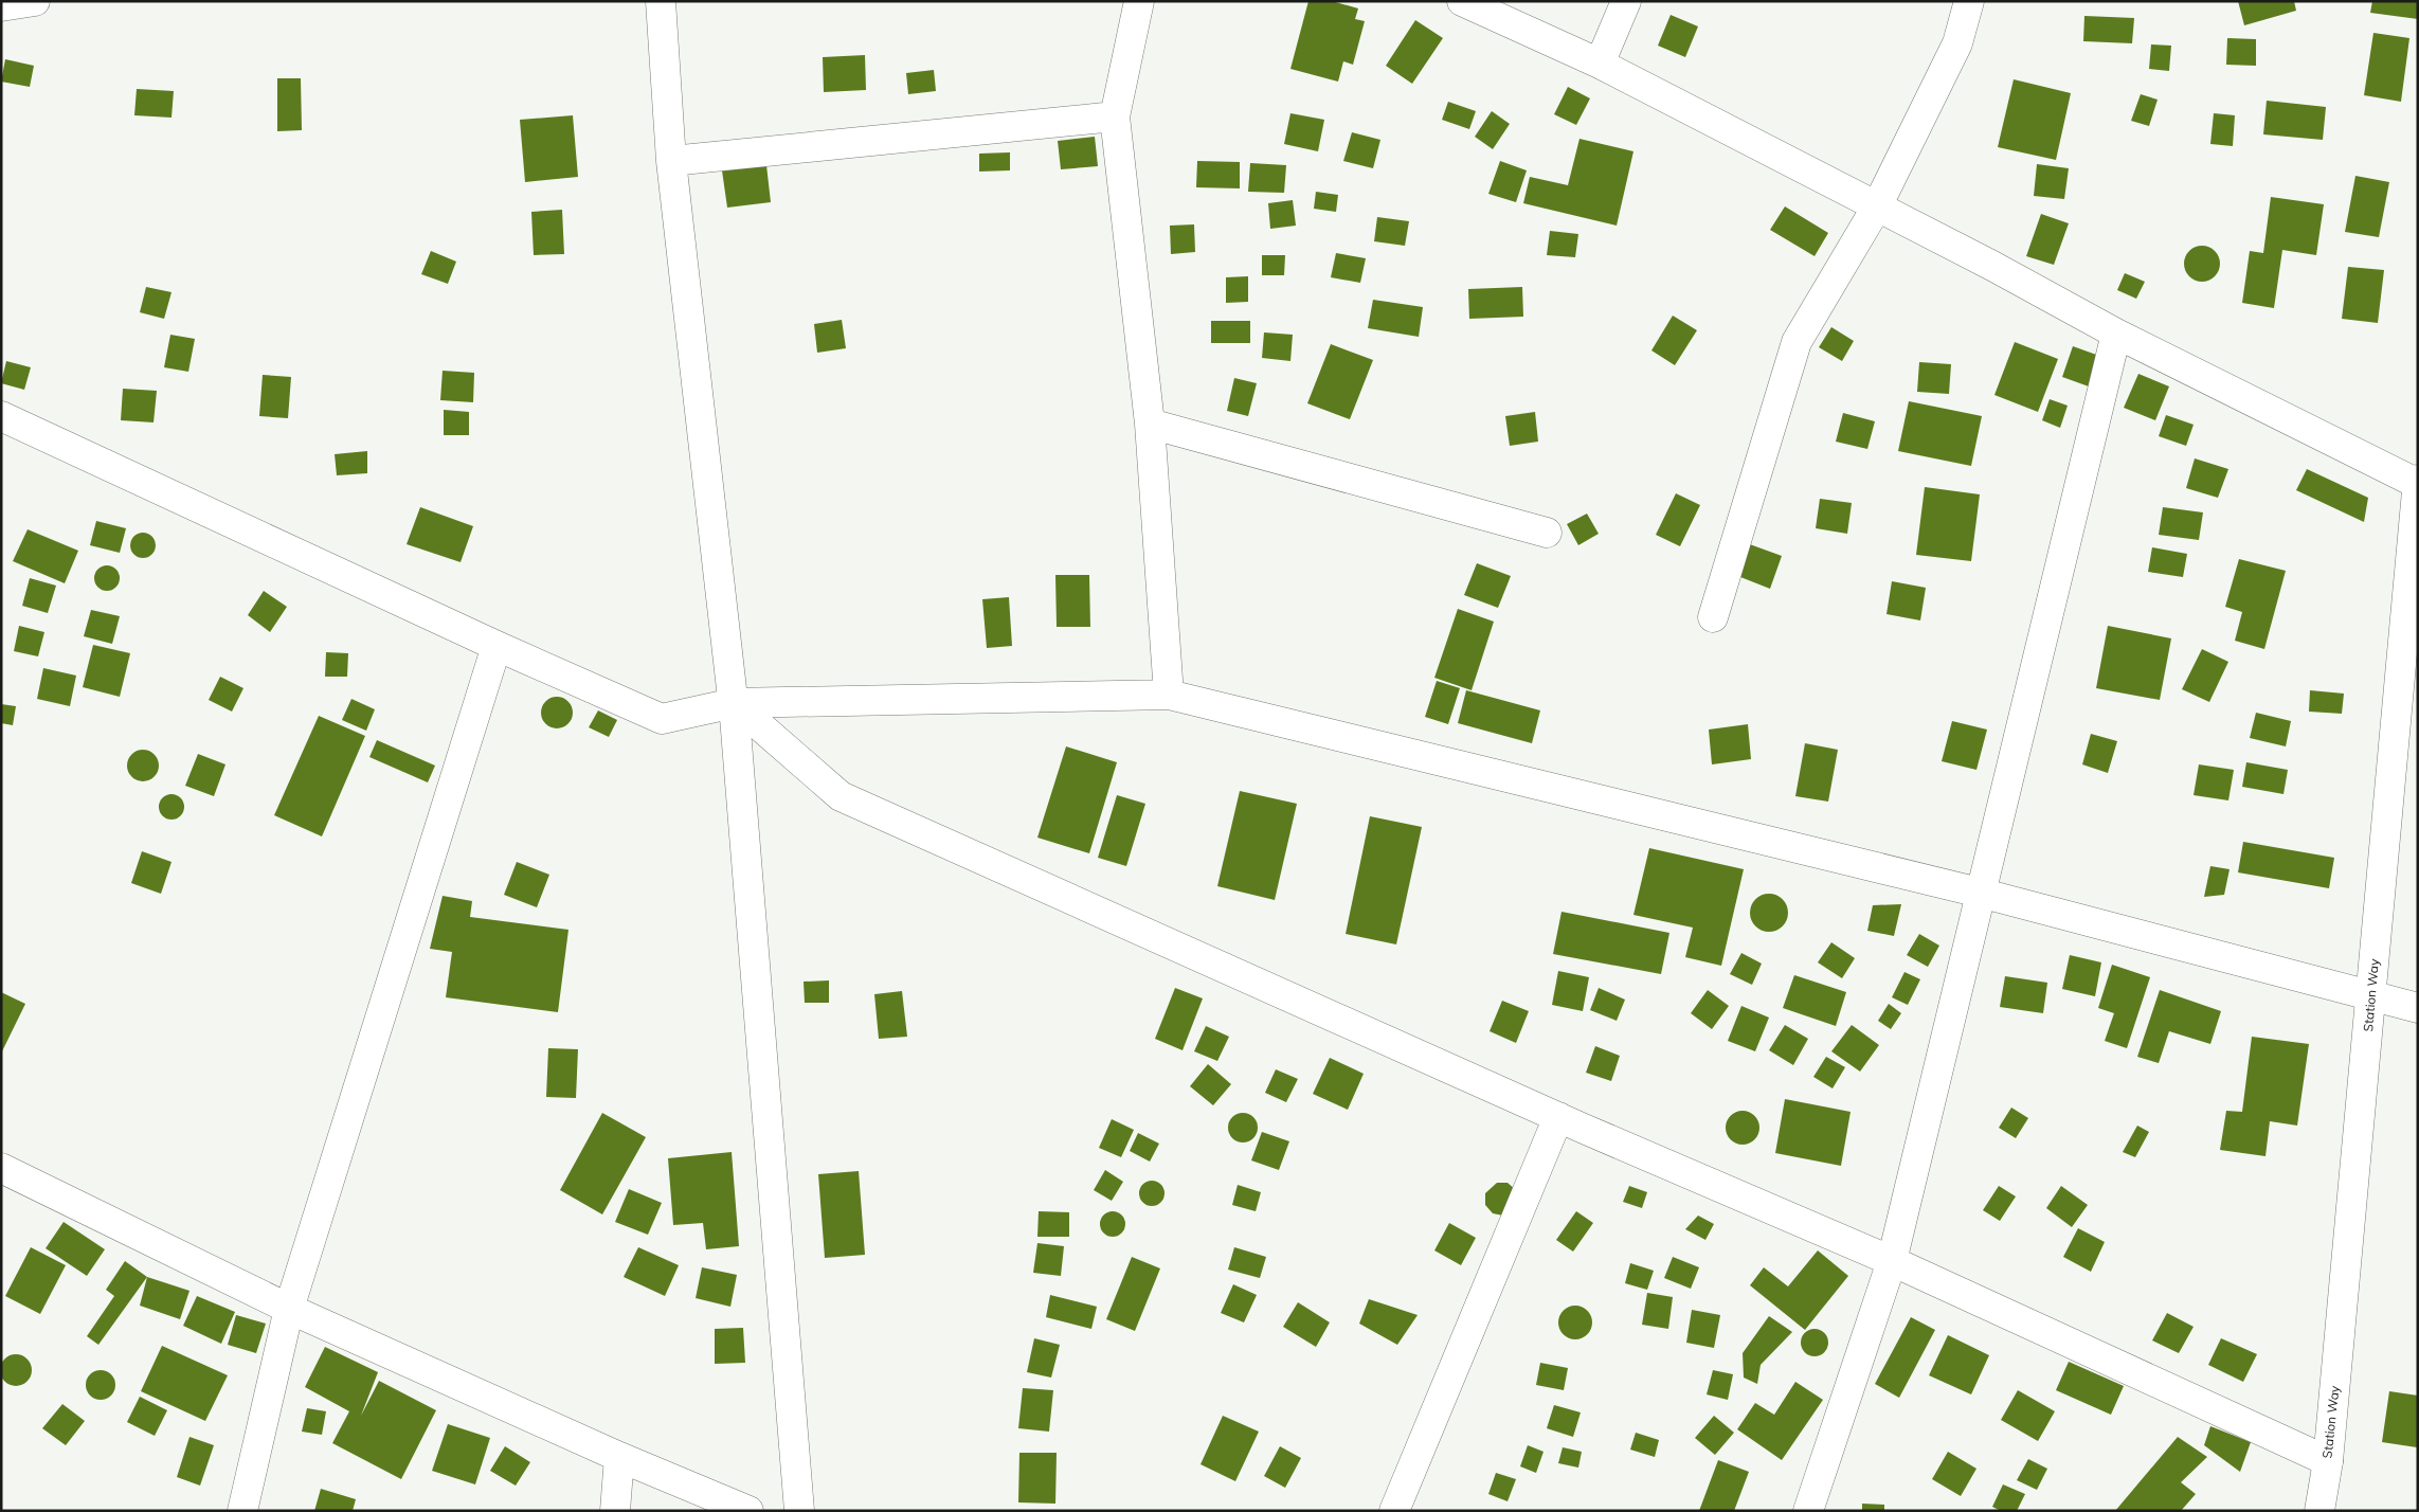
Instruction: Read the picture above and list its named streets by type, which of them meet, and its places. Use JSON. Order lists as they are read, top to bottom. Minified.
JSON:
{"streets":{"street":["Station Way"]}}
